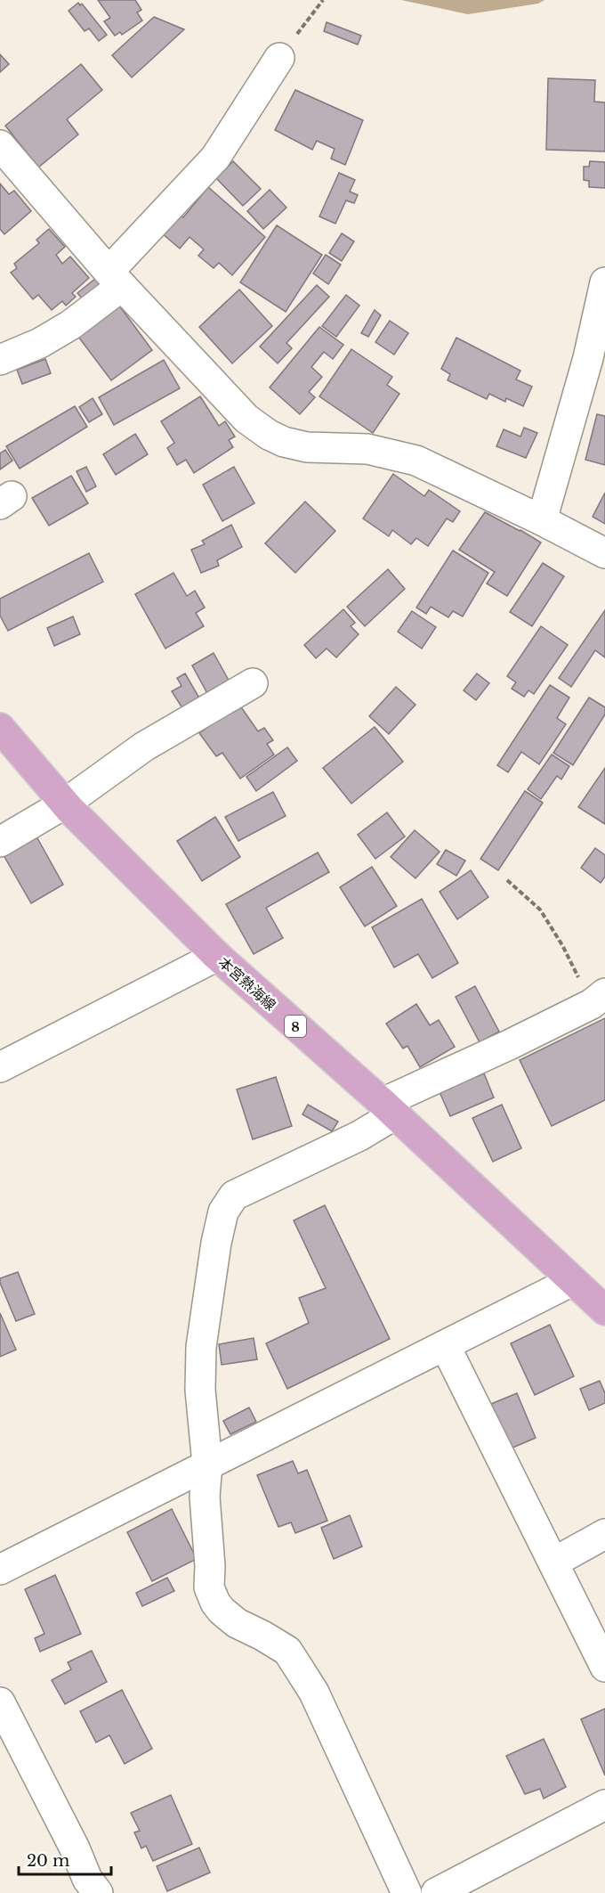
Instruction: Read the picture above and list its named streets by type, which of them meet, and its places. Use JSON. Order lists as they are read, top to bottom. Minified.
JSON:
{"streets":{"main road":["本宮熱海線","8"]},"scale_bar":"20 m"}
